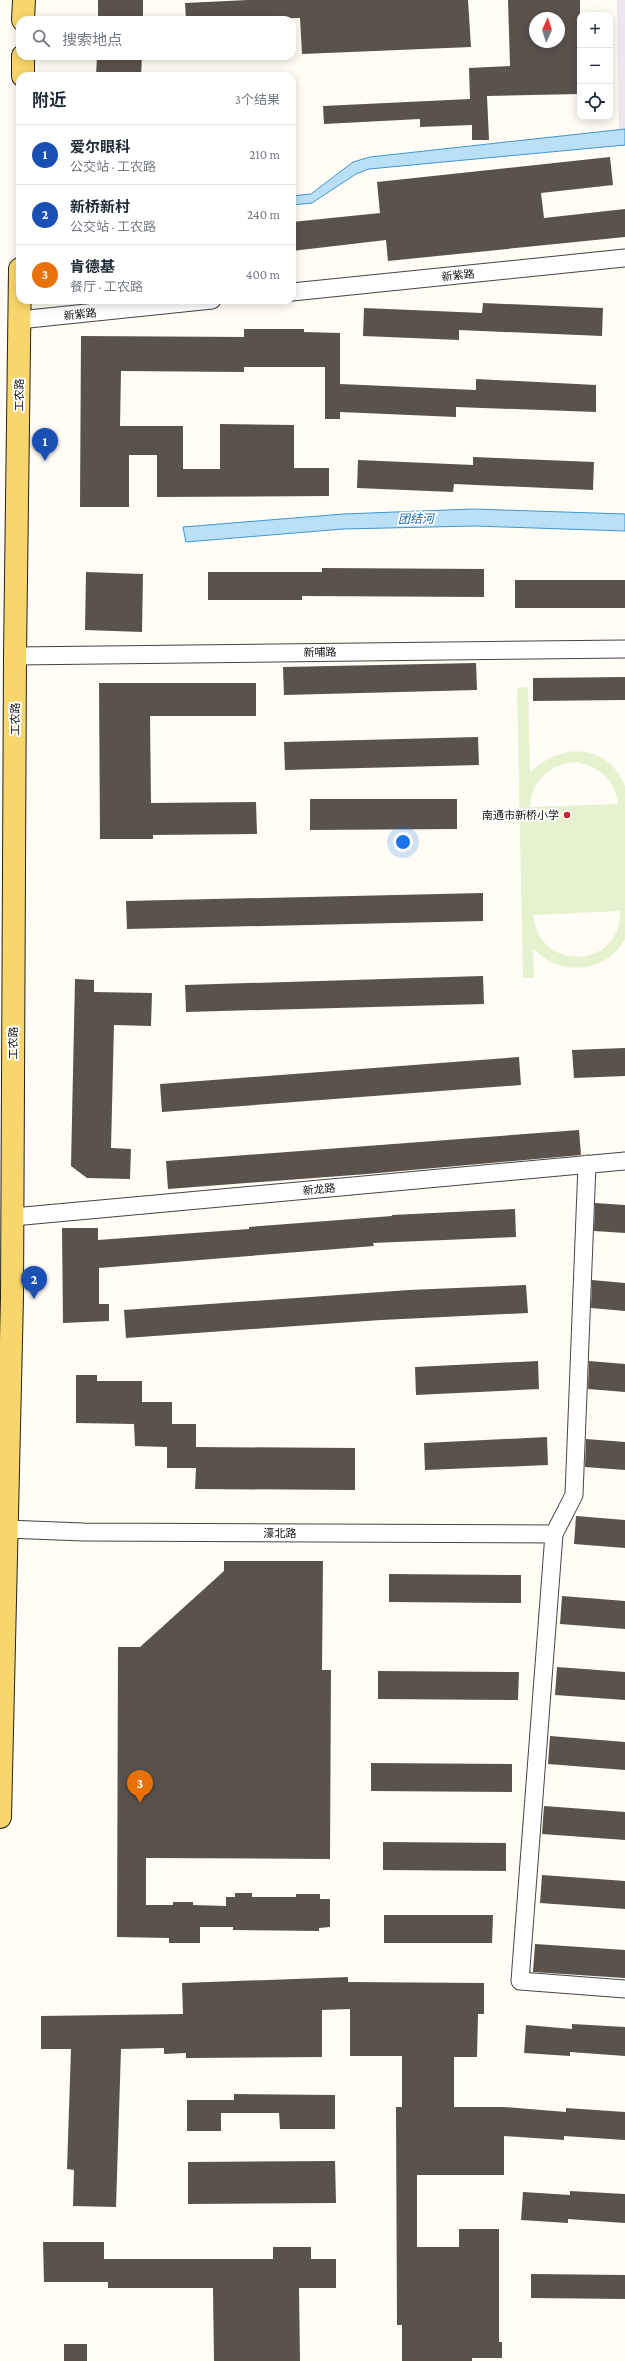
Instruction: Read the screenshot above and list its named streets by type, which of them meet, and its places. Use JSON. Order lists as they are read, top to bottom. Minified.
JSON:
{"streets":{"main road":["工农路"],"street":["新紫路","新哺路","新龙路","濠北路"]},"crossings":[["新紫路","工农路"],["工农路","新哺路"],["工农路","新龙路"],["工农路","濠北路"]],"water":["团结河"],"places":["南通市新桥小学"],"north":"top","page":{"map_buttons":["+","−"],"search":"搜索地点","heading":["附近","3个结果"],"list":[{"mark":"1","name":"爱尔眼科","note":"公交站 · 工农路","value":"210 m"},{"mark":"2","name":"新桥新村","note":"公交站 · 工农路","value":"240 m"},{"mark":"3","name":"肯德基","note":"餐厅 · 工农路","value":"400 m"}],"pins":["1","2","3"]}}
